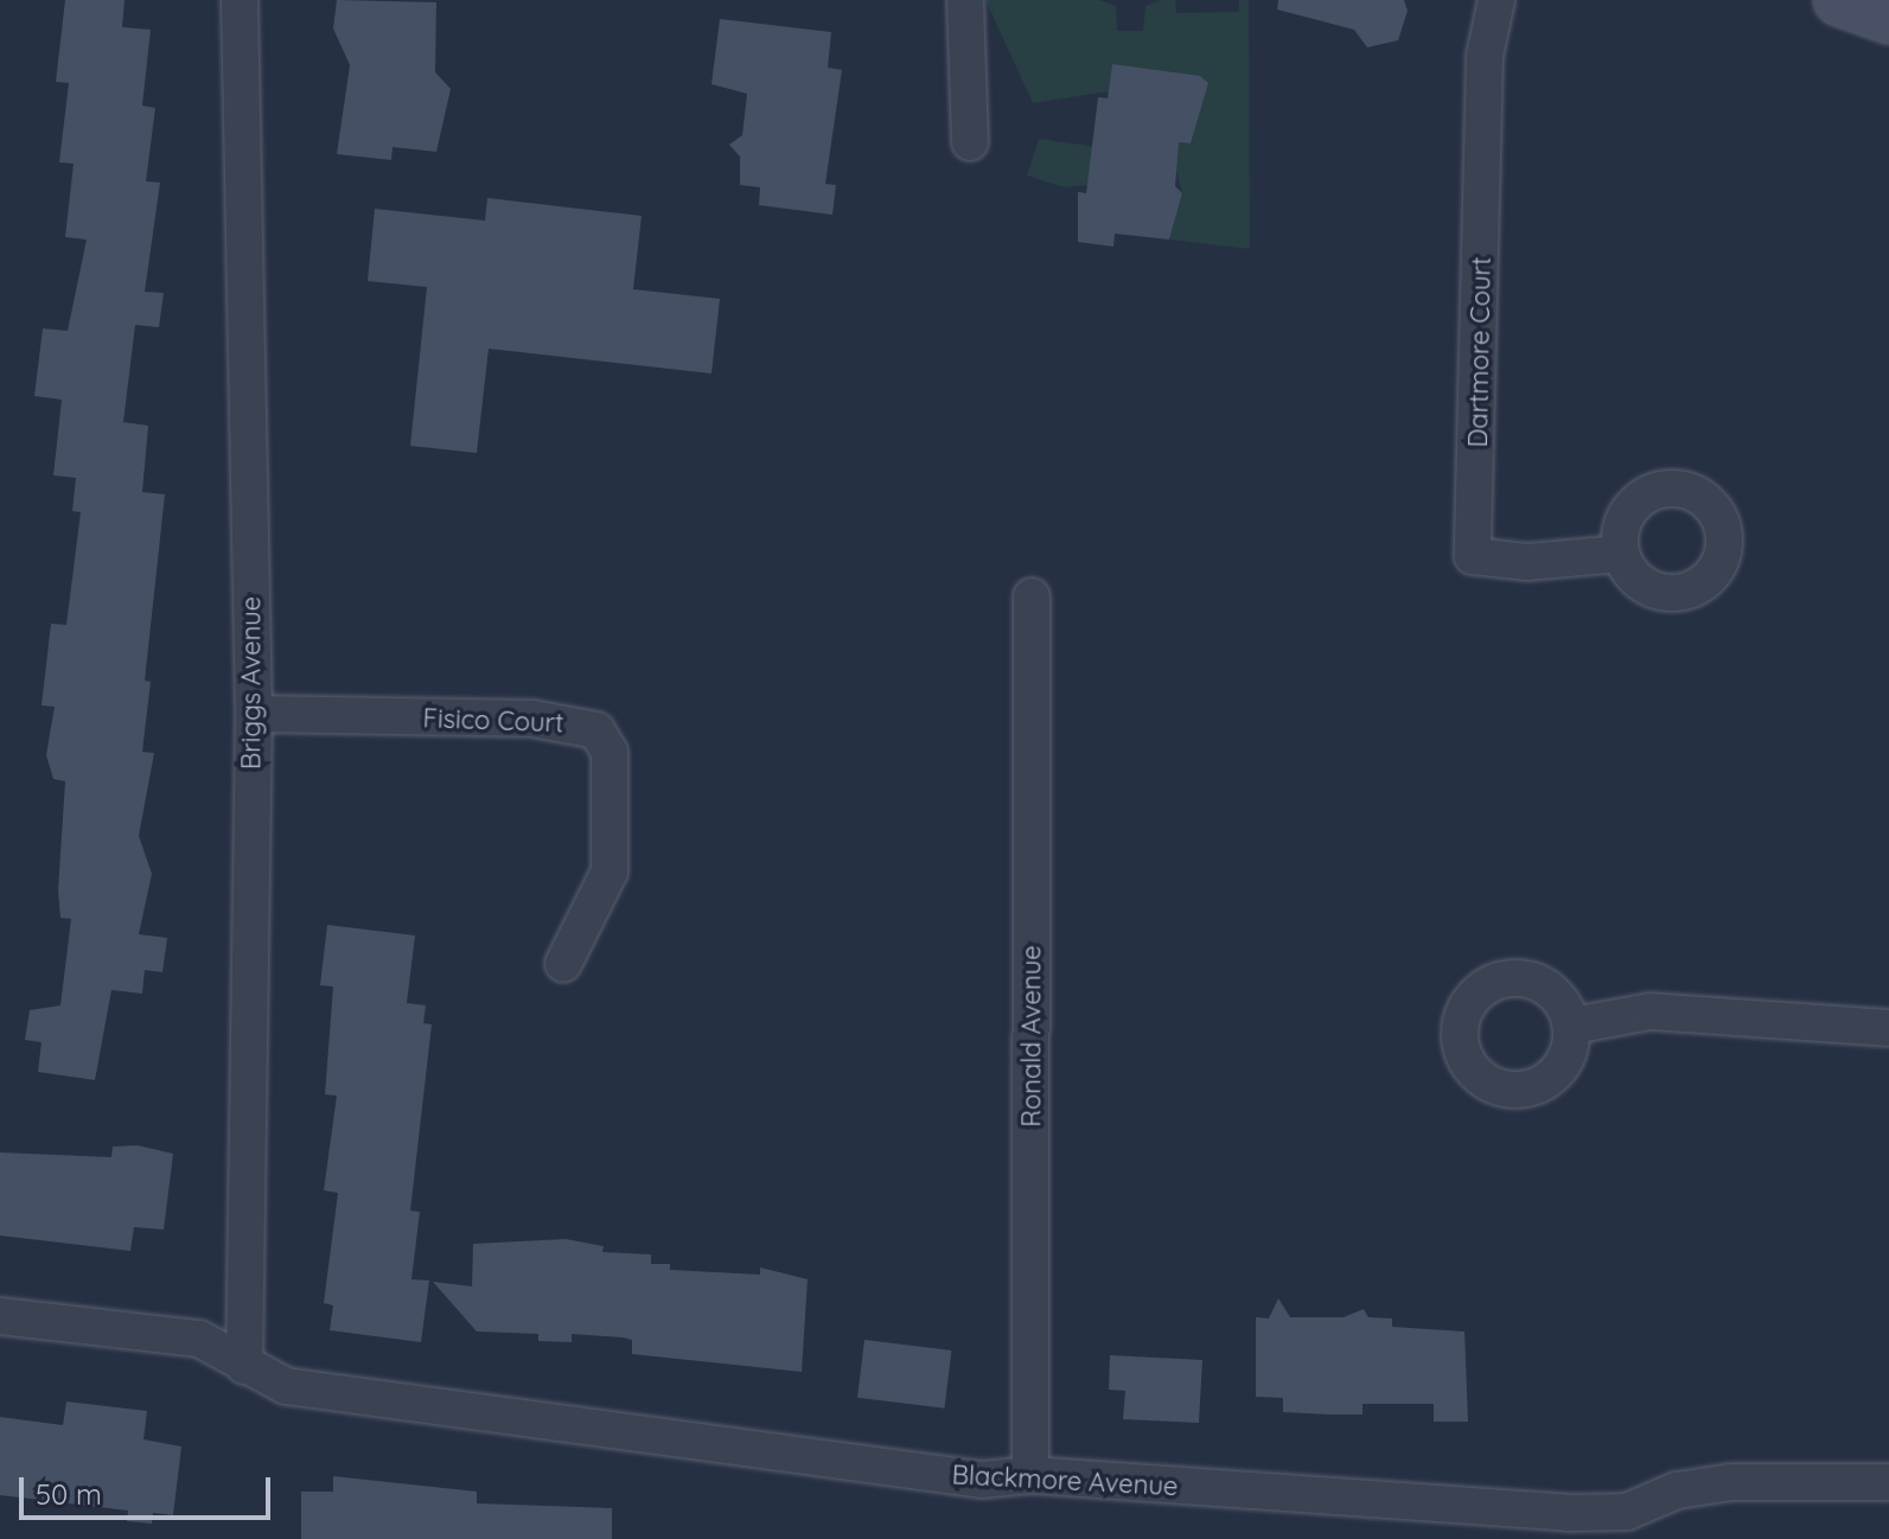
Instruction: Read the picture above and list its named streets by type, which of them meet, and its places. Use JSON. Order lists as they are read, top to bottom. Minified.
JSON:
{"streets":{"street":["Dartmore Court","Briggs Avenue","Fisico Court","Ronald Avenue","Blackmore Avenue"]},"crossings":[["Briggs Avenue","Fisico Court"],["Briggs Avenue","Blackmore Avenue"],["Ronald Avenue","Blackmore Avenue"]],"scale_bar":"50 m"}
